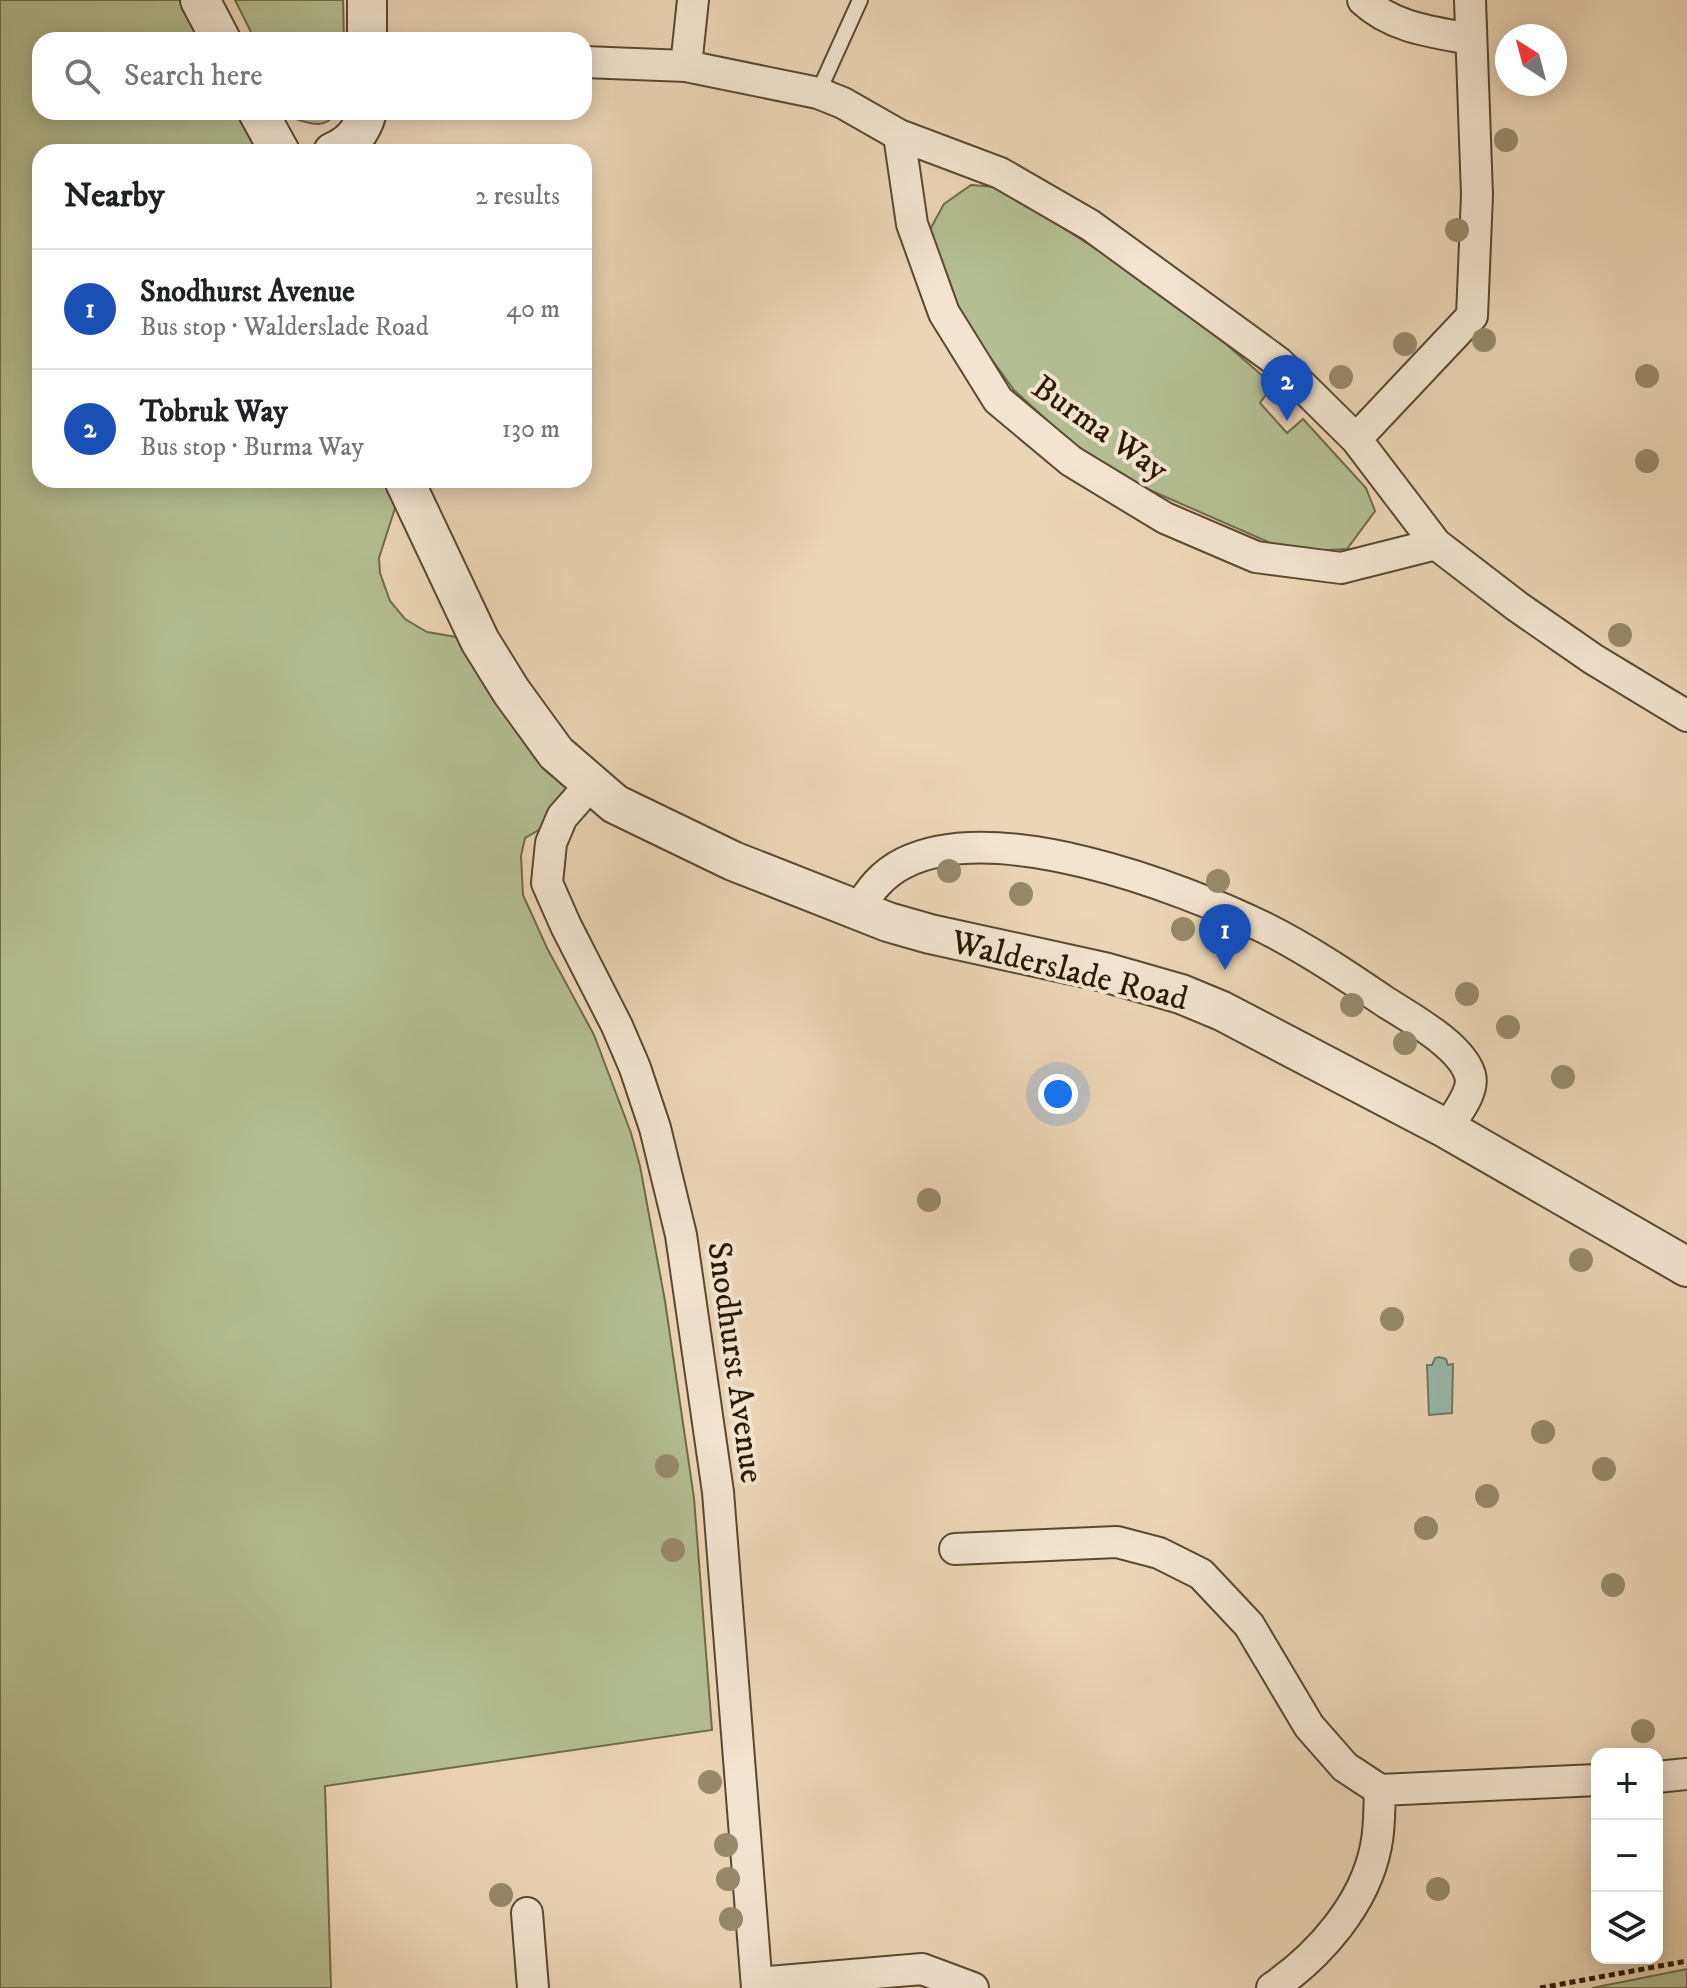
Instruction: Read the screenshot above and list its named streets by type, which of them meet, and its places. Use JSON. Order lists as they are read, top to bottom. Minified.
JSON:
{"streets":{"street":["Burma Way","Walderslade Road","Snodhurst Avenue"]},"crossings":[["Walderslade Road","Snodhurst Avenue"]],"north":"top left","page":{"search":"Search here","heading":["Nearby","2 results"],"list":[{"mark":"1","name":"Snodhurst Avenue","note":"Bus stop · Walderslade Road","value":"40 m"},{"mark":"2","name":"Tobruk Way","note":"Bus stop · Burma Way","value":"130 m"}],"pins":["2","1"],"map_buttons":["+","−"]}}
